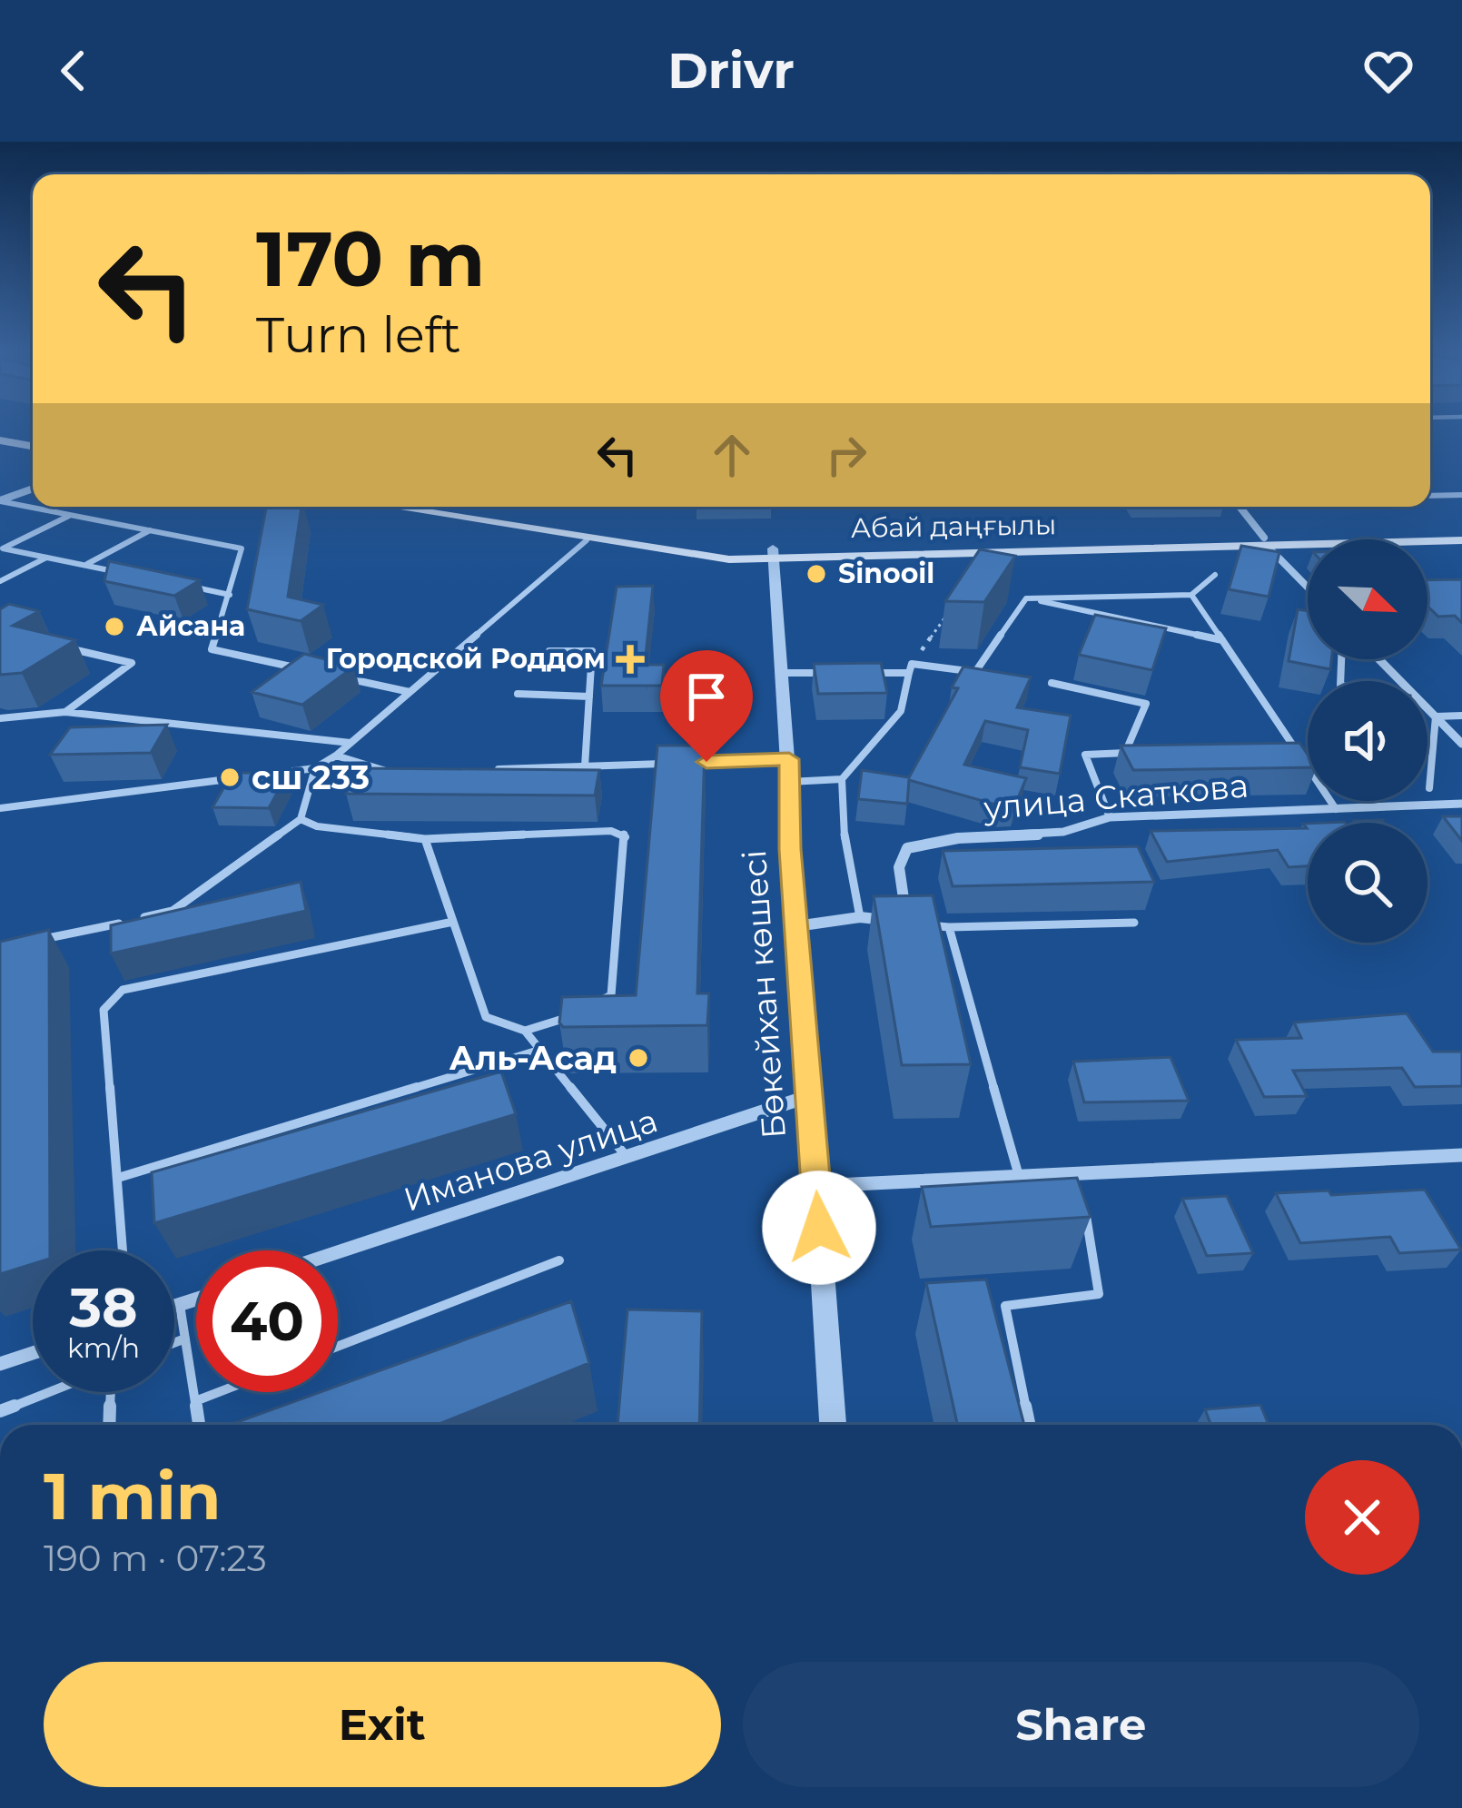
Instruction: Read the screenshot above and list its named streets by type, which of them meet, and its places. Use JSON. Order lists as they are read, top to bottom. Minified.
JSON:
{"streets":{"main road":["Абай даңғылы"],"street":["улица Скаткова","Бөкейхан көшесі","Иманова улица"]},"crossings":[["Абай даңғылы","Бөкейхан көшесі"],["Бөкейхан көшесі","Иманова улица"]],"places":{"other":["Sinooil","Айсана","сш 233","Аль-Асад"],"health":["Городской Роддом"]},"north":"bottom right","page":{"header":"Drivr","turn":["170 m","Turn left"],"speed":"38 km/h","limit":"40","heading":["1 min","190 m · 07:23"],"buttons":["Exit","Share"]}}
